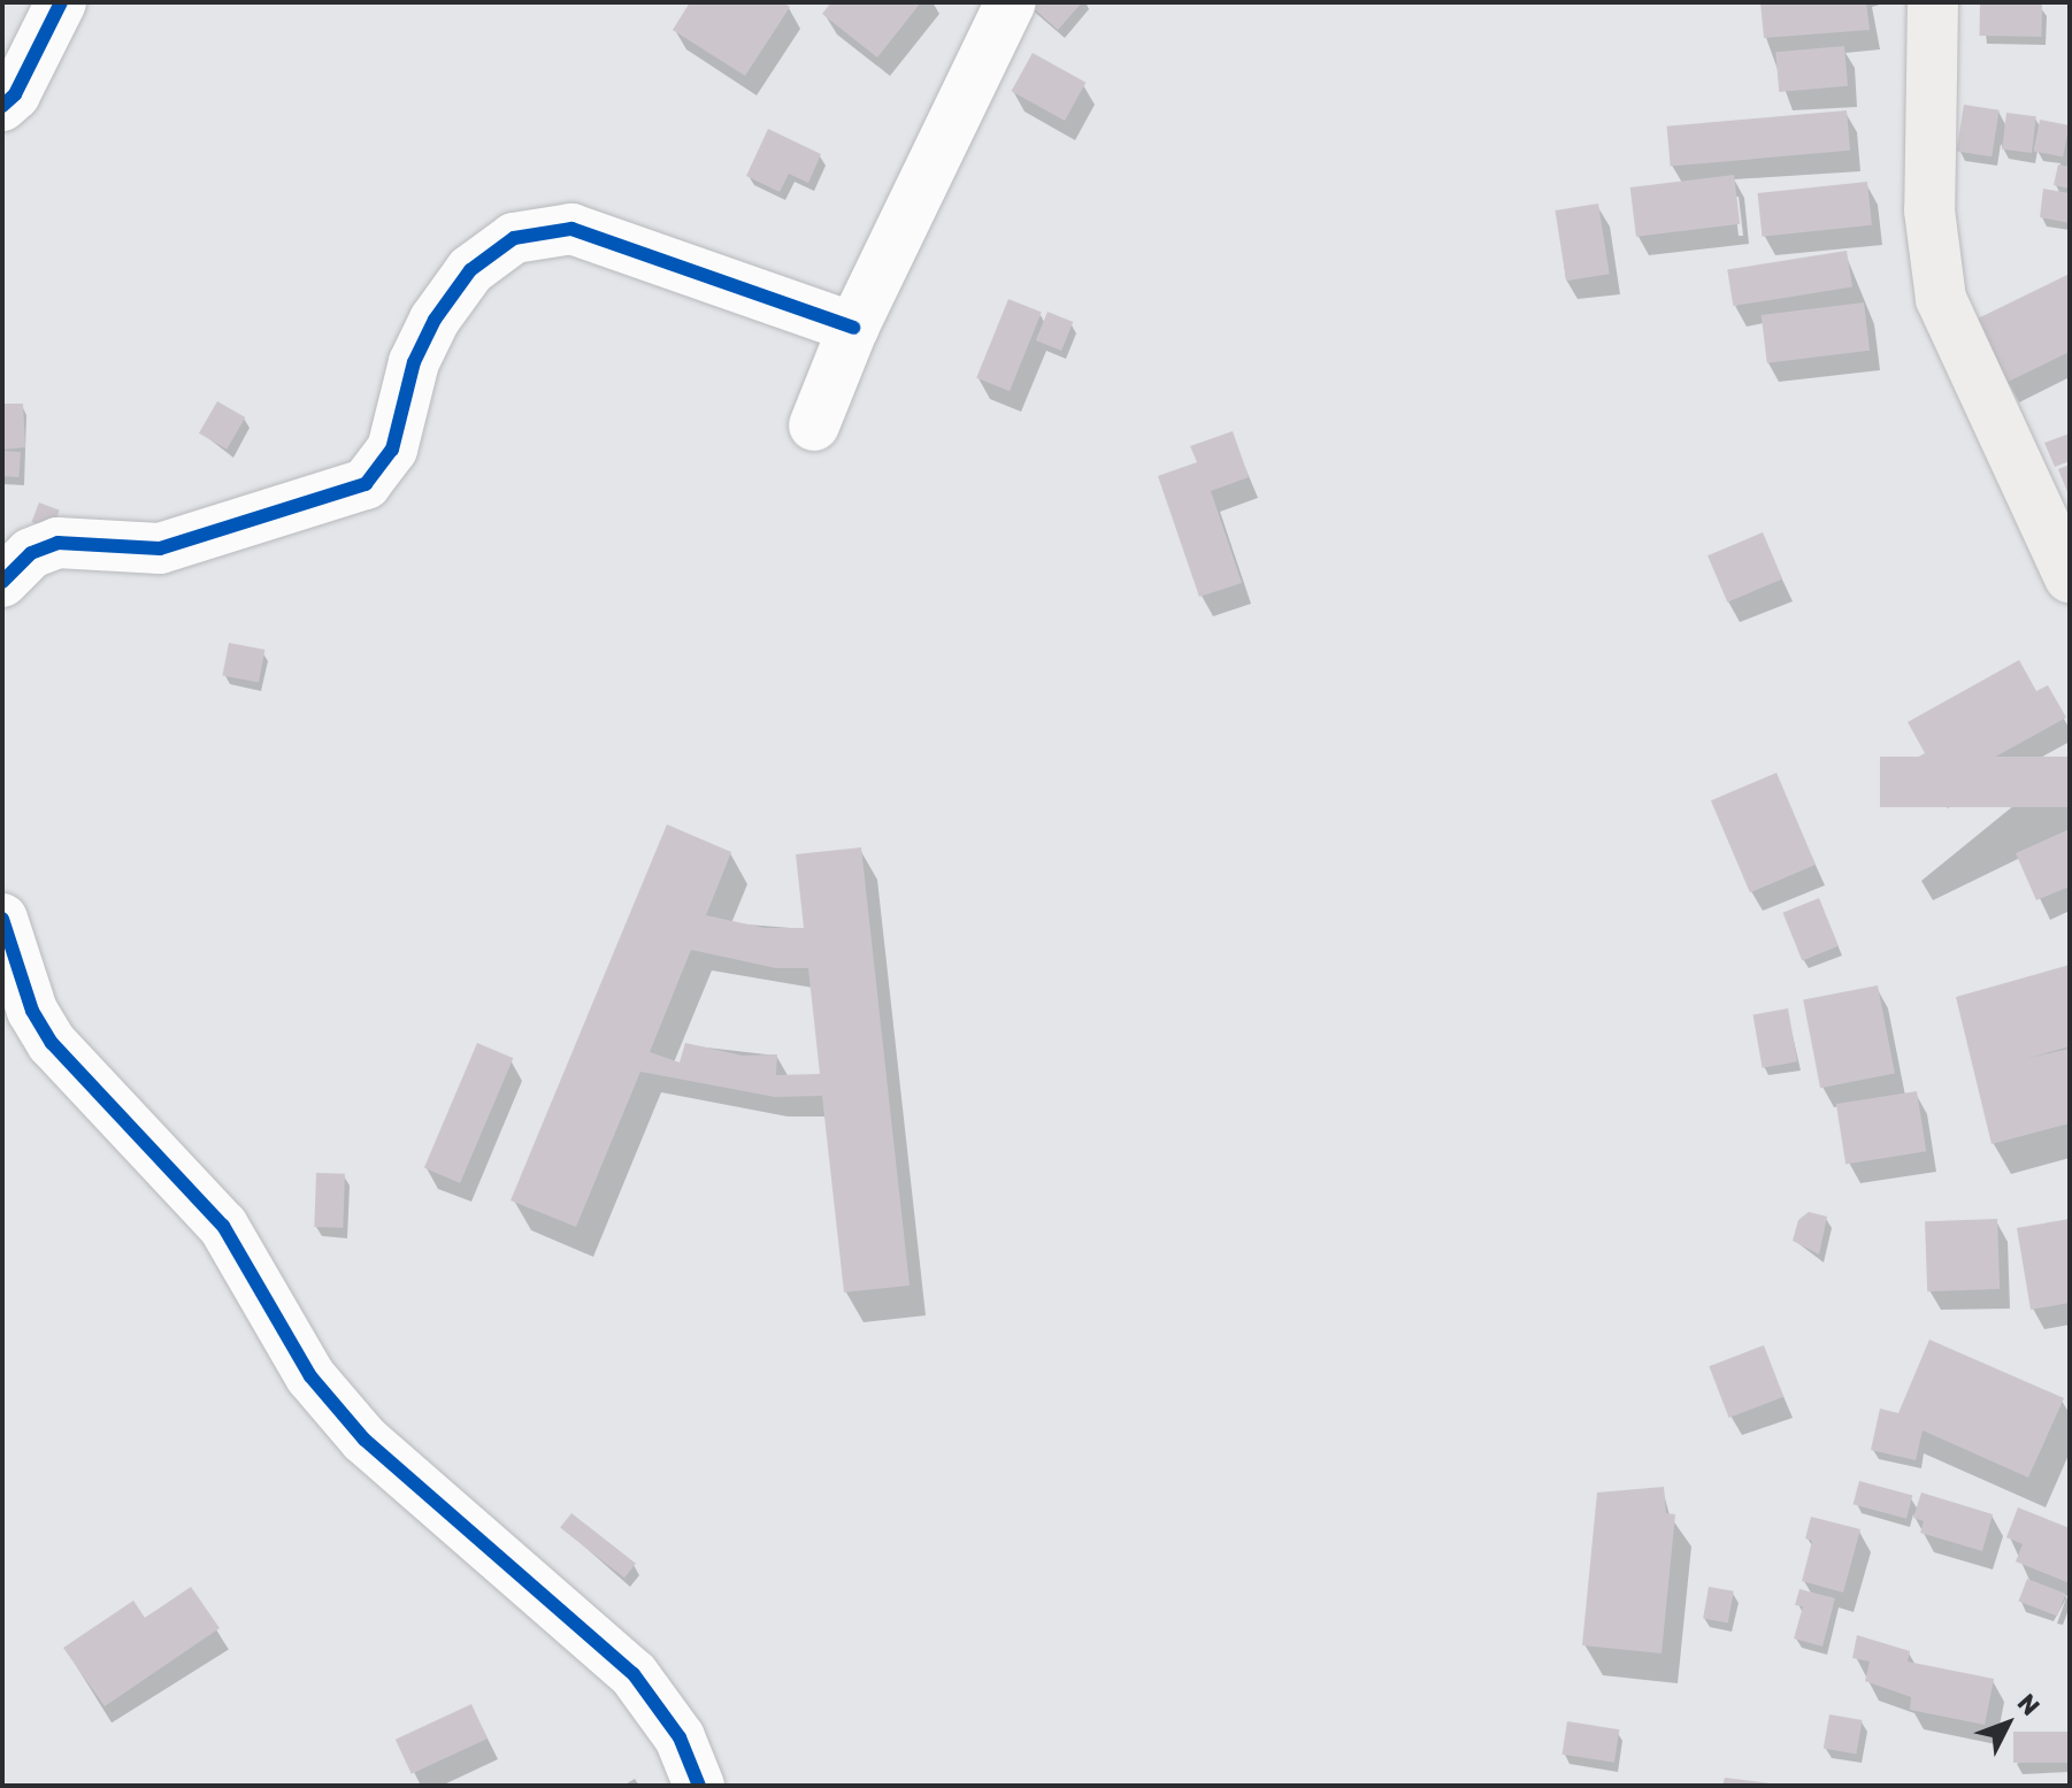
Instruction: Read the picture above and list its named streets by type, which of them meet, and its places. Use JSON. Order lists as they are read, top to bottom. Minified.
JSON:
{"north":"top right"}
